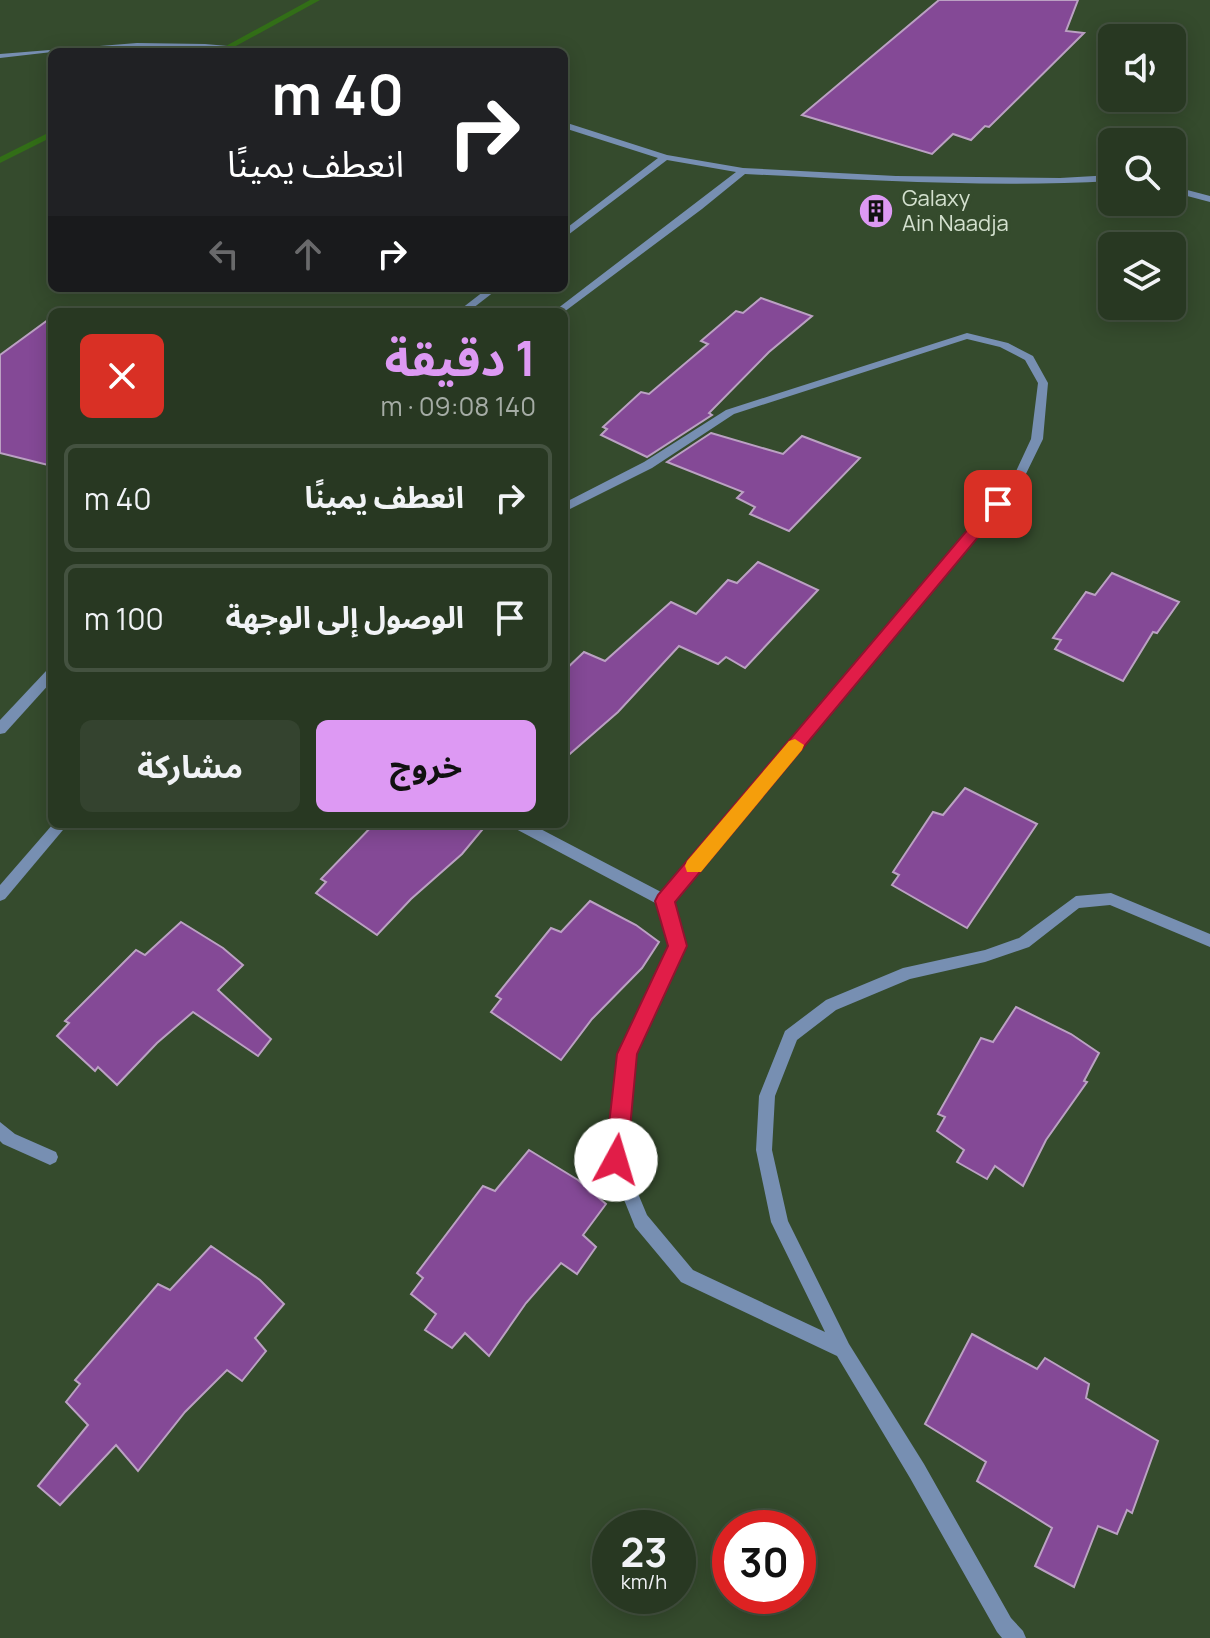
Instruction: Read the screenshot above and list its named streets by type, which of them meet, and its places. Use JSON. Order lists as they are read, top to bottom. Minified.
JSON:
{"places":{"building":["Galaxy Ain Naadja"]},"page":{"turn":["40 m","انعطف يمينًا"],"heading":["1 دقيقة","140 m · 09:08"],"list":[{"name":"انعطف يمينًا","value":"40 m"},{"name":"الوصول إلى الوجهة","value":"100 m"}],"buttons":["خروج","مشاركة"],"speed":"23 km/h","limit":"30"}}
